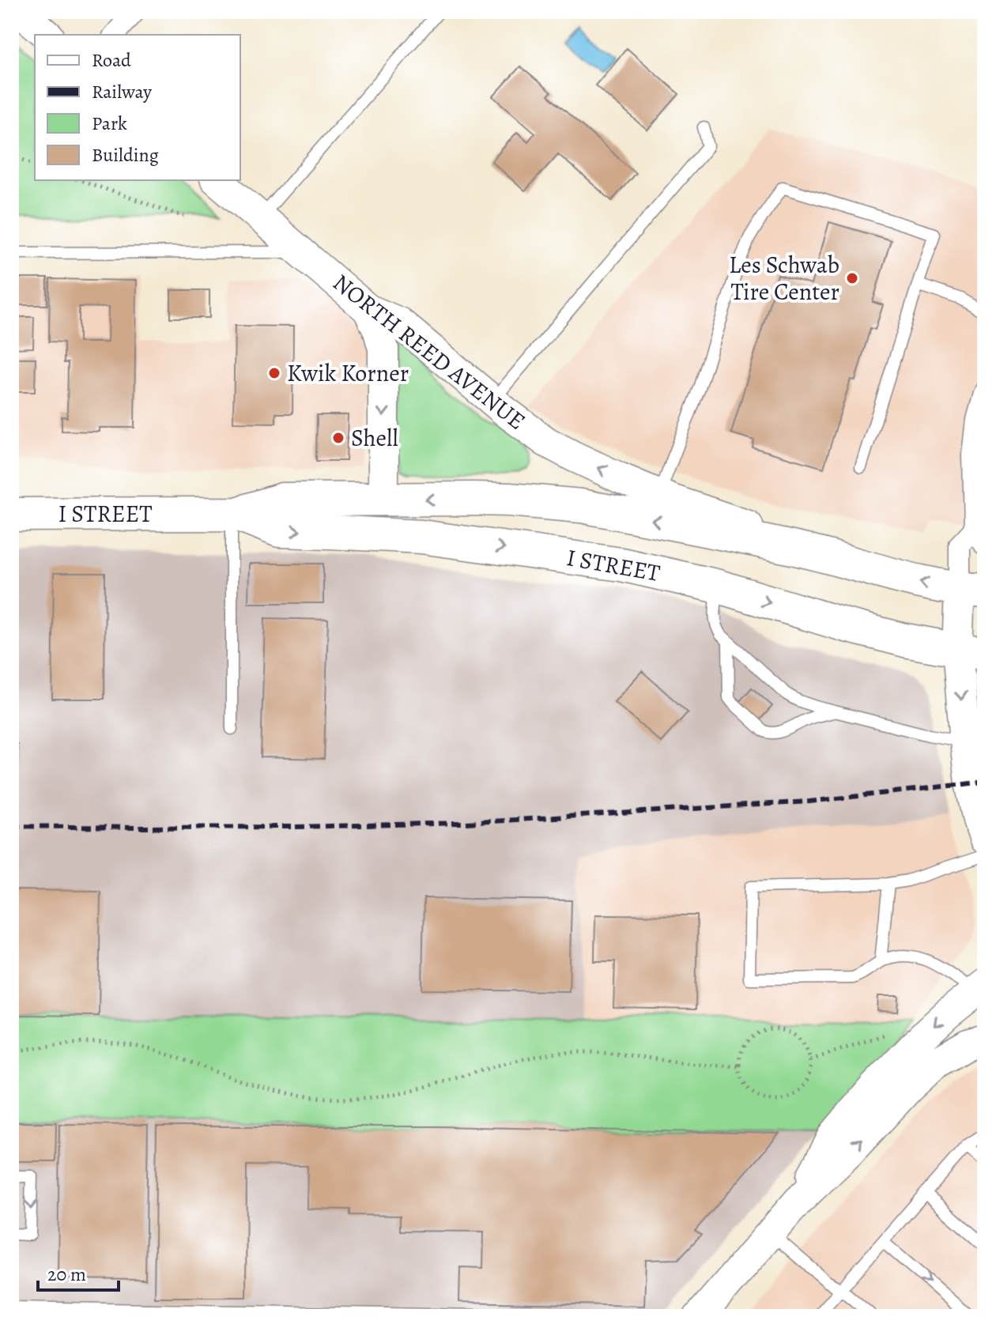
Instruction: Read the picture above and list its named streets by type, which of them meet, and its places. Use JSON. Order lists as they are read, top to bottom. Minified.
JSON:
{"streets":{"main road":["I STREET"],"street":["NORTH REED AVENUE"]},"crossings":[["NORTH REED AVENUE","I STREET"]],"places":["Les Schwab Tire Center","Kwik Korner","Shell"],"legend":["Road","Railway","Park","Building"],"scale_bar":"20 m"}
